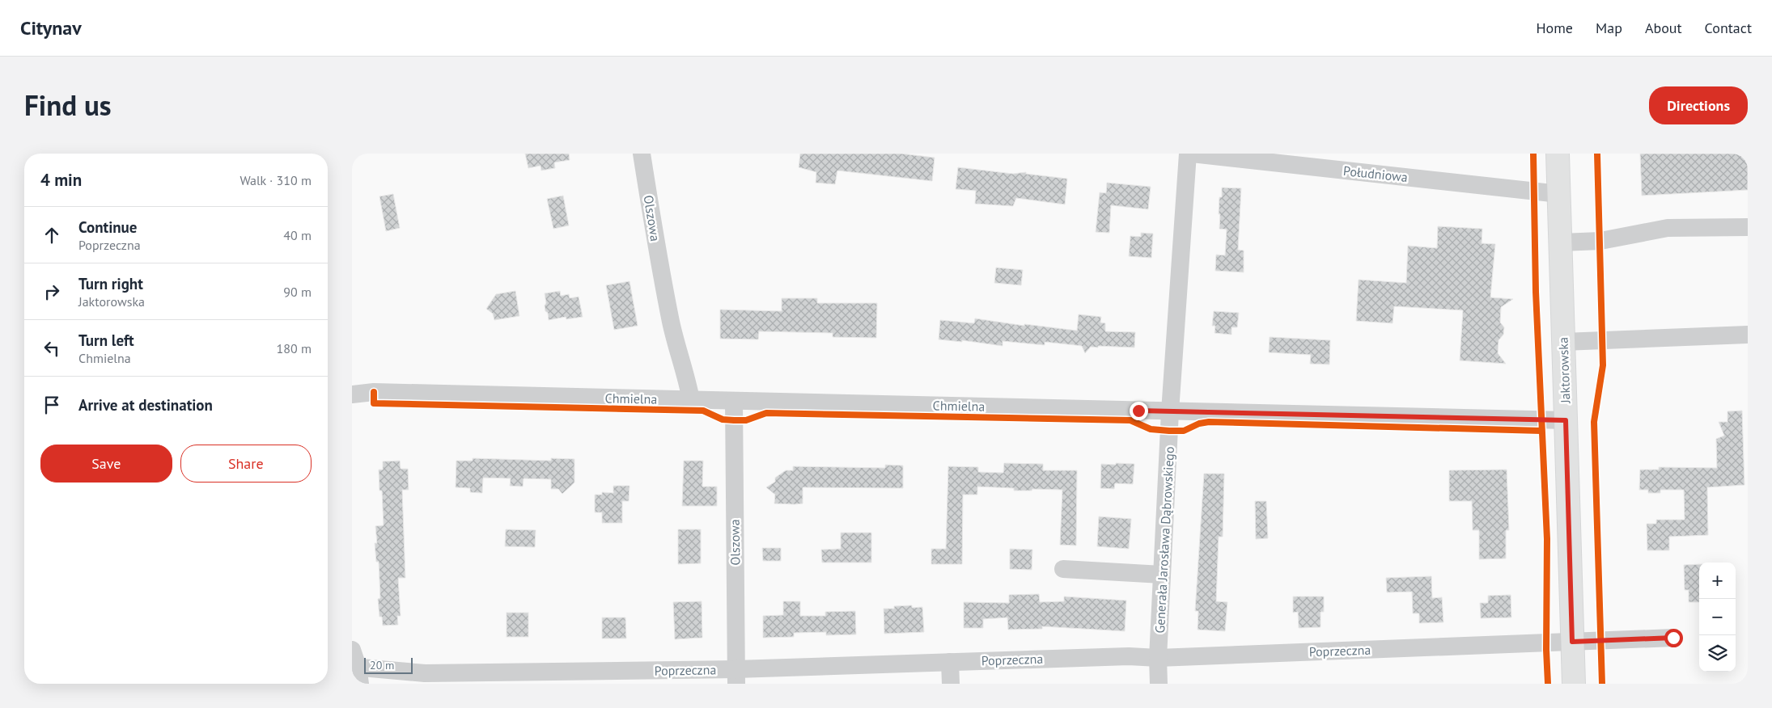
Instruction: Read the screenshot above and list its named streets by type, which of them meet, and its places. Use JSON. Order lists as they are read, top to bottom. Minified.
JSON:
{"streets":{"main road":["Jaktorowska"],"street":["Południowa","Olszowa","Chmielna","Generała Jarosława Dąbrowskiego","Poprzeczna"]},"crossings":[["Południowa","Jaktorowska"],["Olszowa","Chmielna"],["Olszowa","Poprzeczna"],["Jaktorowska","Chmielna"],["Jaktorowska","Poprzeczna"],["Chmielna","Generała Jarosława Dąbrowskiego"],["Generała Jarosława Dąbrowskiego","Poprzeczna"]],"scale_bar":"20 m","page":{"header":"Citynav","nav":["Home","Map","About","Contact"],"title":"Find us","buttons":["Directions",["Save","Share"]],"heading":["4 min","Walk · 310 m"],"list":[["Continue","Poprzeczna","40 m"],["Turn right","Jaktorowska","90 m"],["Turn left","Chmielna","180 m"],"Arrive at destination"],"map_buttons":["+","−"],"scale":"20 m"}}
